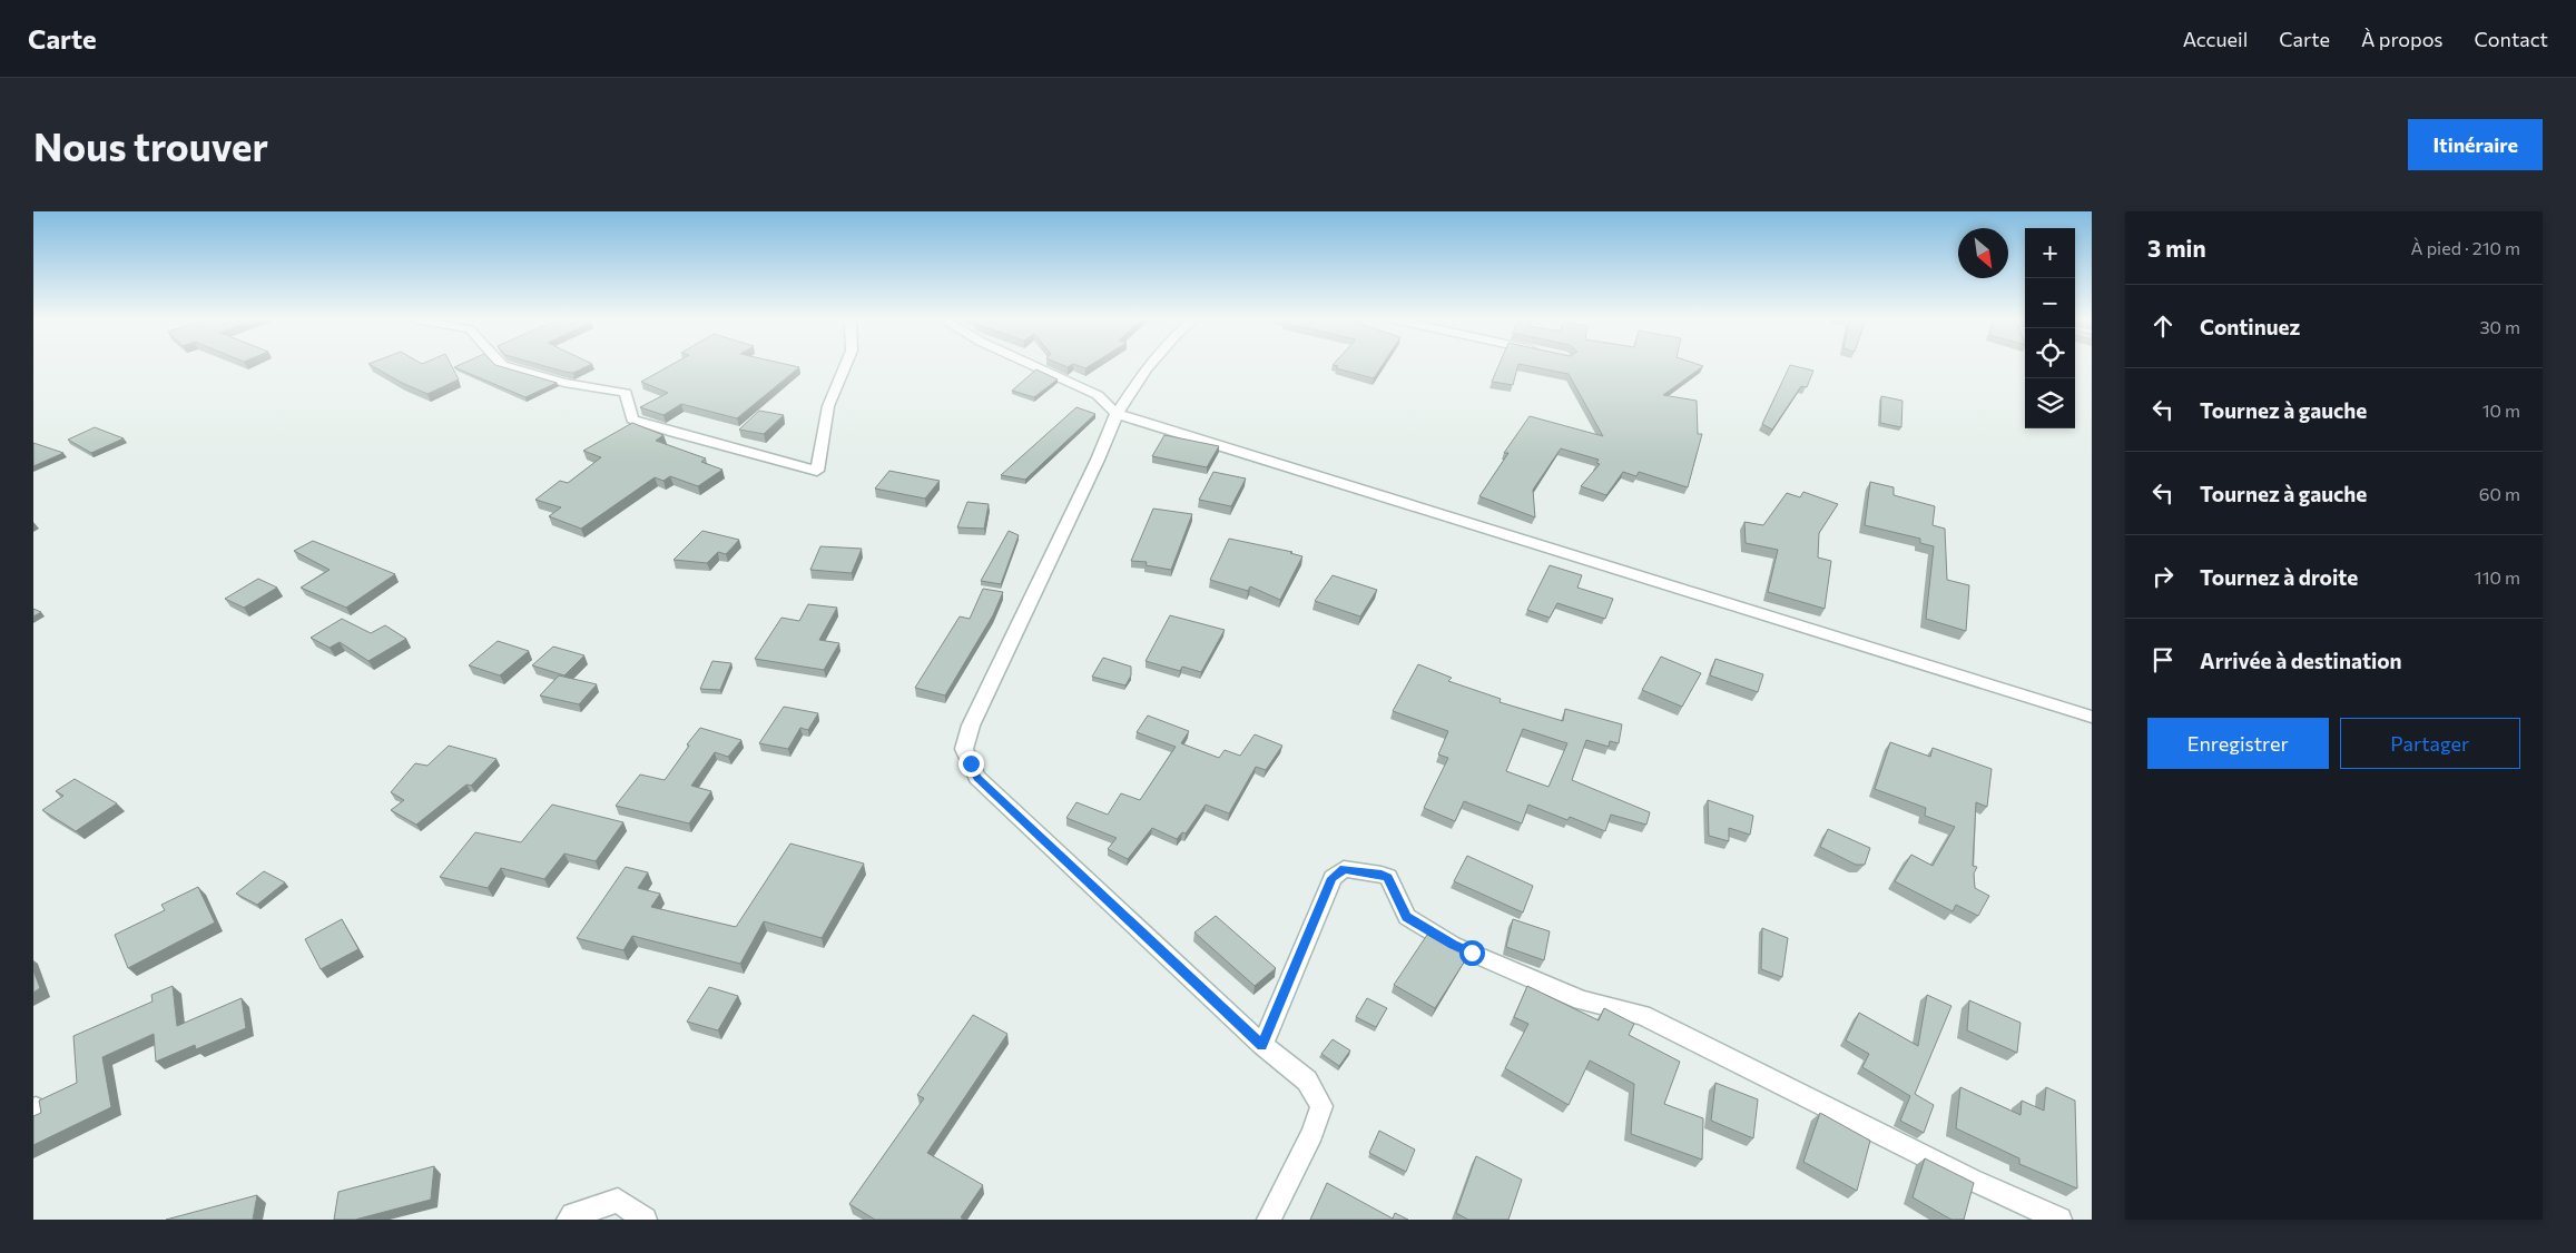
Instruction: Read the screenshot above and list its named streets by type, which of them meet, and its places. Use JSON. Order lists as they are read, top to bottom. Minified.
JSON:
{"north":"bottom right","page":{"header":"Carte","nav":["Accueil","Carte","À propos","Contact"],"buttons":["Itinéraire",["Enregistrer","Partager"]],"title":"Nous trouver","heading":["3 min","À pied · 210 m"],"map_buttons":["+","−"],"list":[["Continuez","30 m"],["Tournez à gauche","10 m"],["Tournez à gauche","60 m"],["Tournez à droite","110 m"],"Arrivée à destination"]}}
